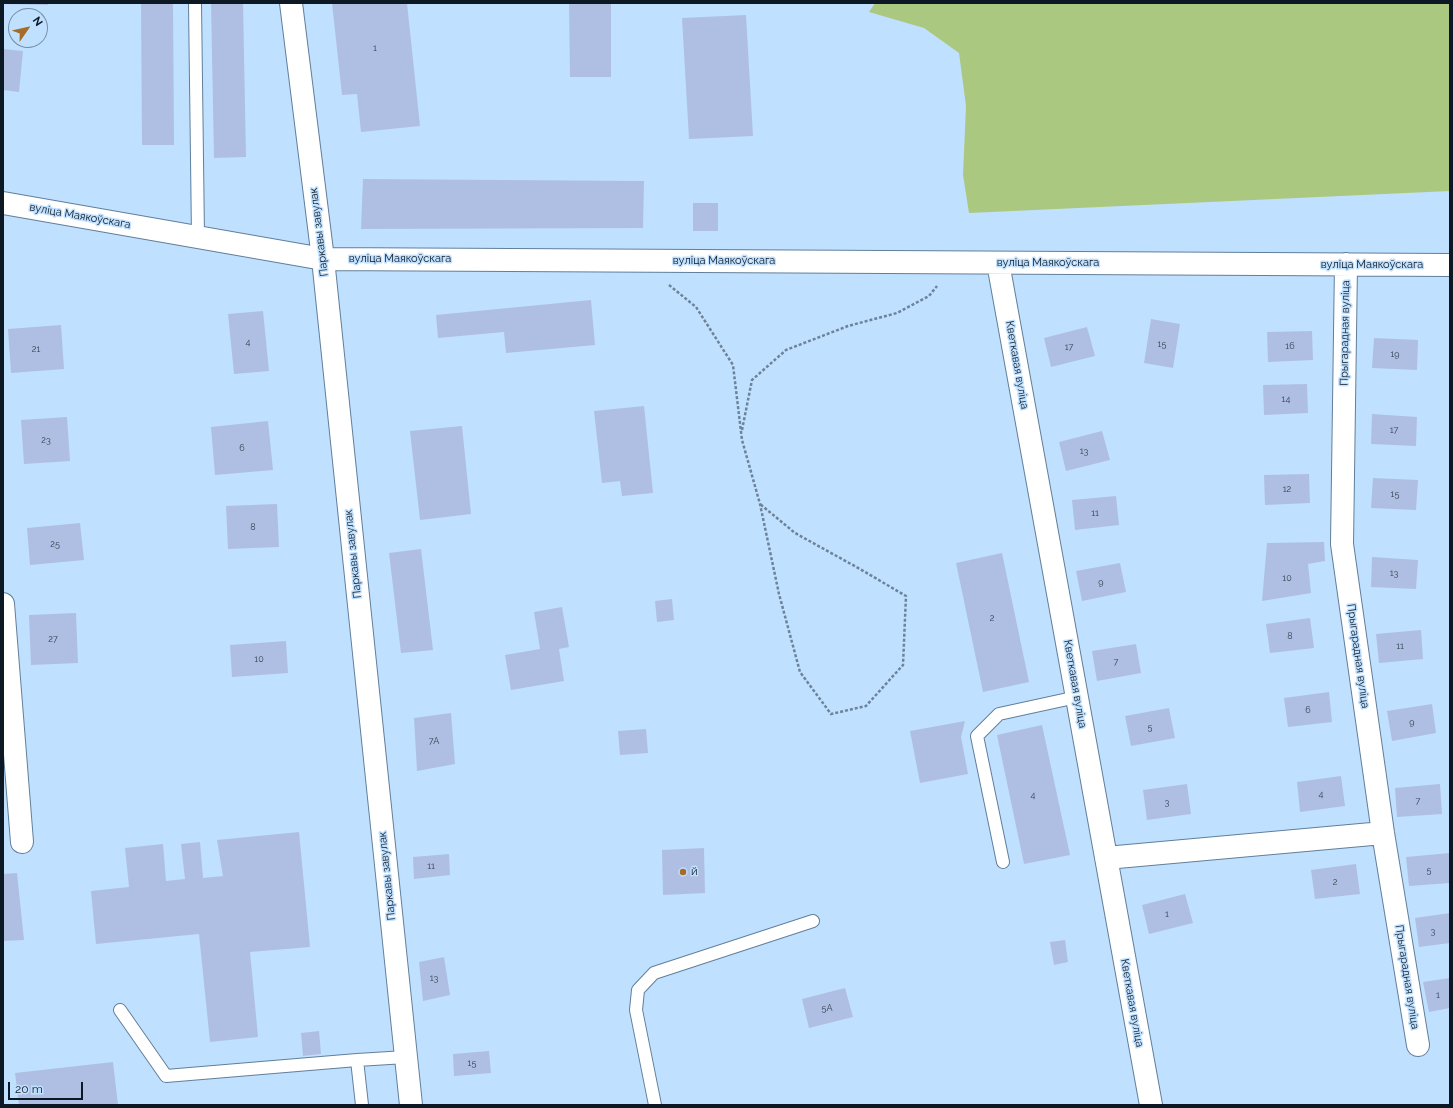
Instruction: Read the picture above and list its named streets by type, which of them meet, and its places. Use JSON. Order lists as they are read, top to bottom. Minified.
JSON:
{"streets":{"street":["вуліца Маякоўскага","Паркавы завулак","Прыгарадная вуліца","Кветкавая вуліца"]},"crossings":[["вуліца Маякоўскага","Паркавы завулак"],["вуліца Маякоўскага","Прыгарадная вуліца"],["вуліца Маякоўскага","Кветкавая вуліца"]],"places":["й"],"house_numbers":["1","4","15","16","17","21","19","14","17","23","6","13","12","15","11","8","25","13","10","9","2","8","27","11","10","7","6","9","5","7А","4","4","7","3","11","5","2","1","3","13","1","5А","15"],"scale_bar":"20 m","north":"top right"}
